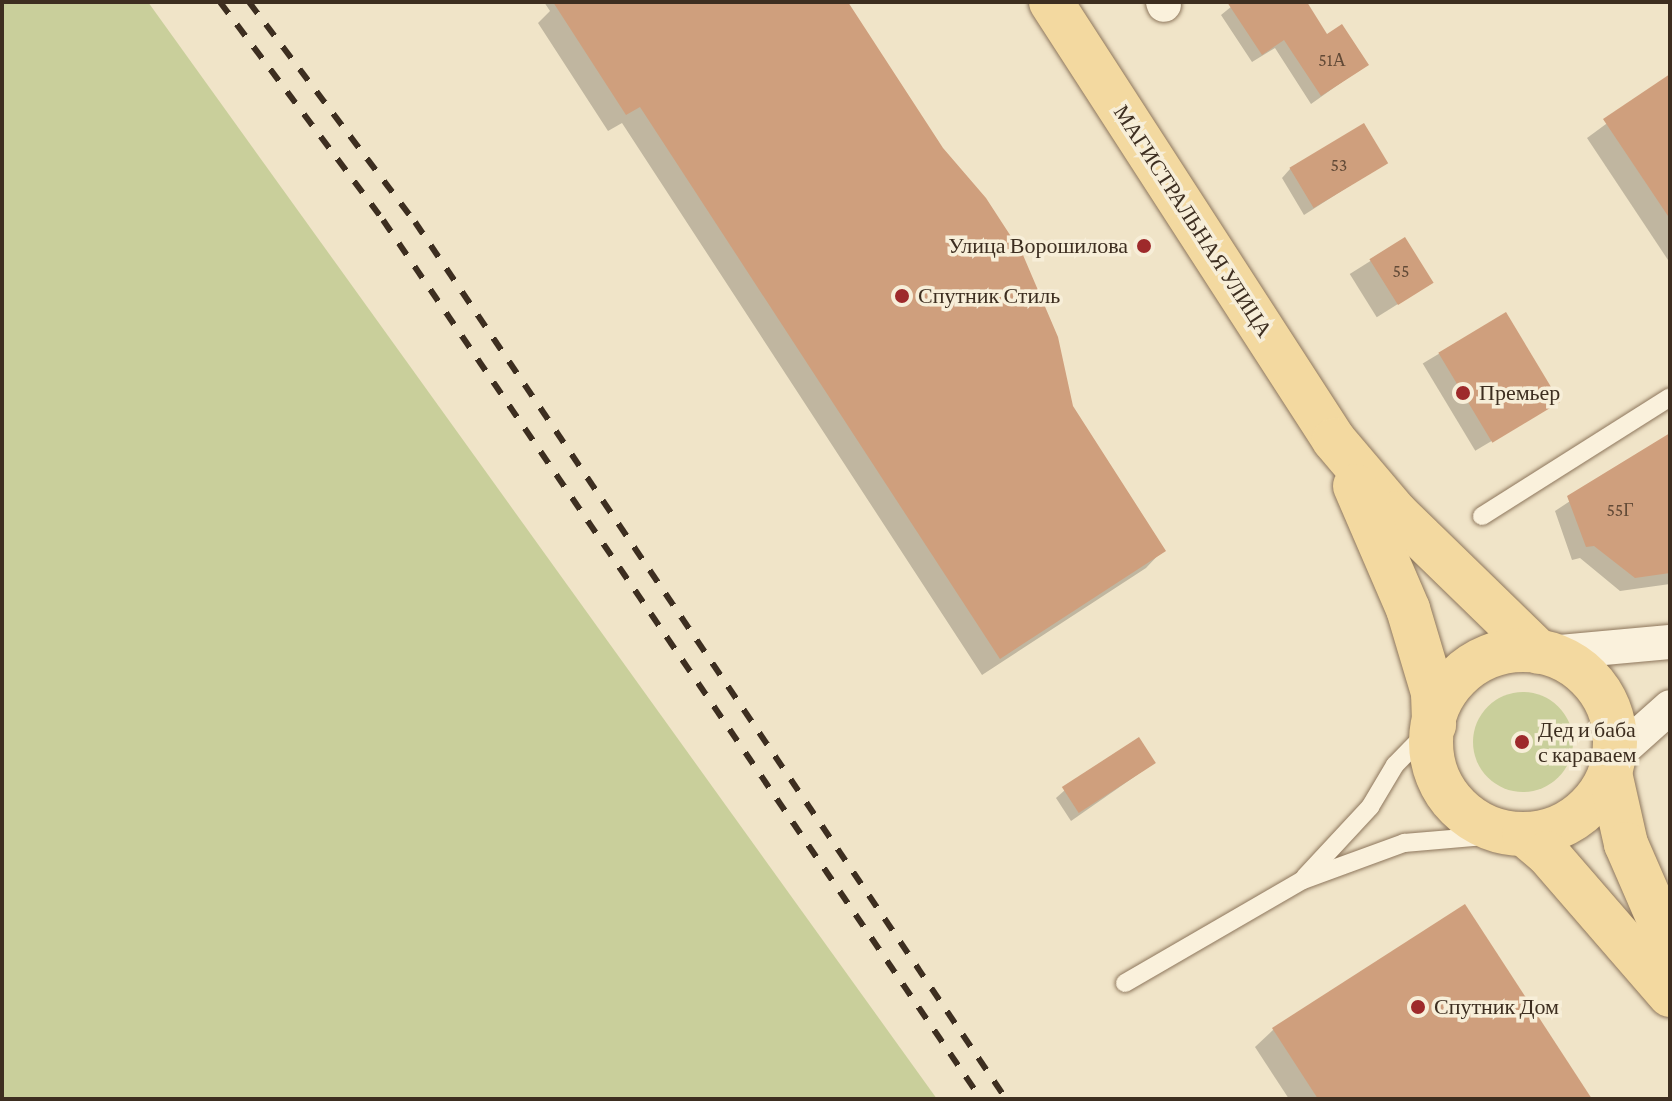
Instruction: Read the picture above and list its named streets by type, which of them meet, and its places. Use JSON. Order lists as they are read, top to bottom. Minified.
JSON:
{"streets":{"main road":["МАГИСТРАЛЬНАЯ УЛИЦА"]},"places":["Улица Ворошилова","Спутник Стиль","Премьер","Дед и баба с караваем","Спутник Дом"],"house_numbers":["51А","53","55","55Г"]}
